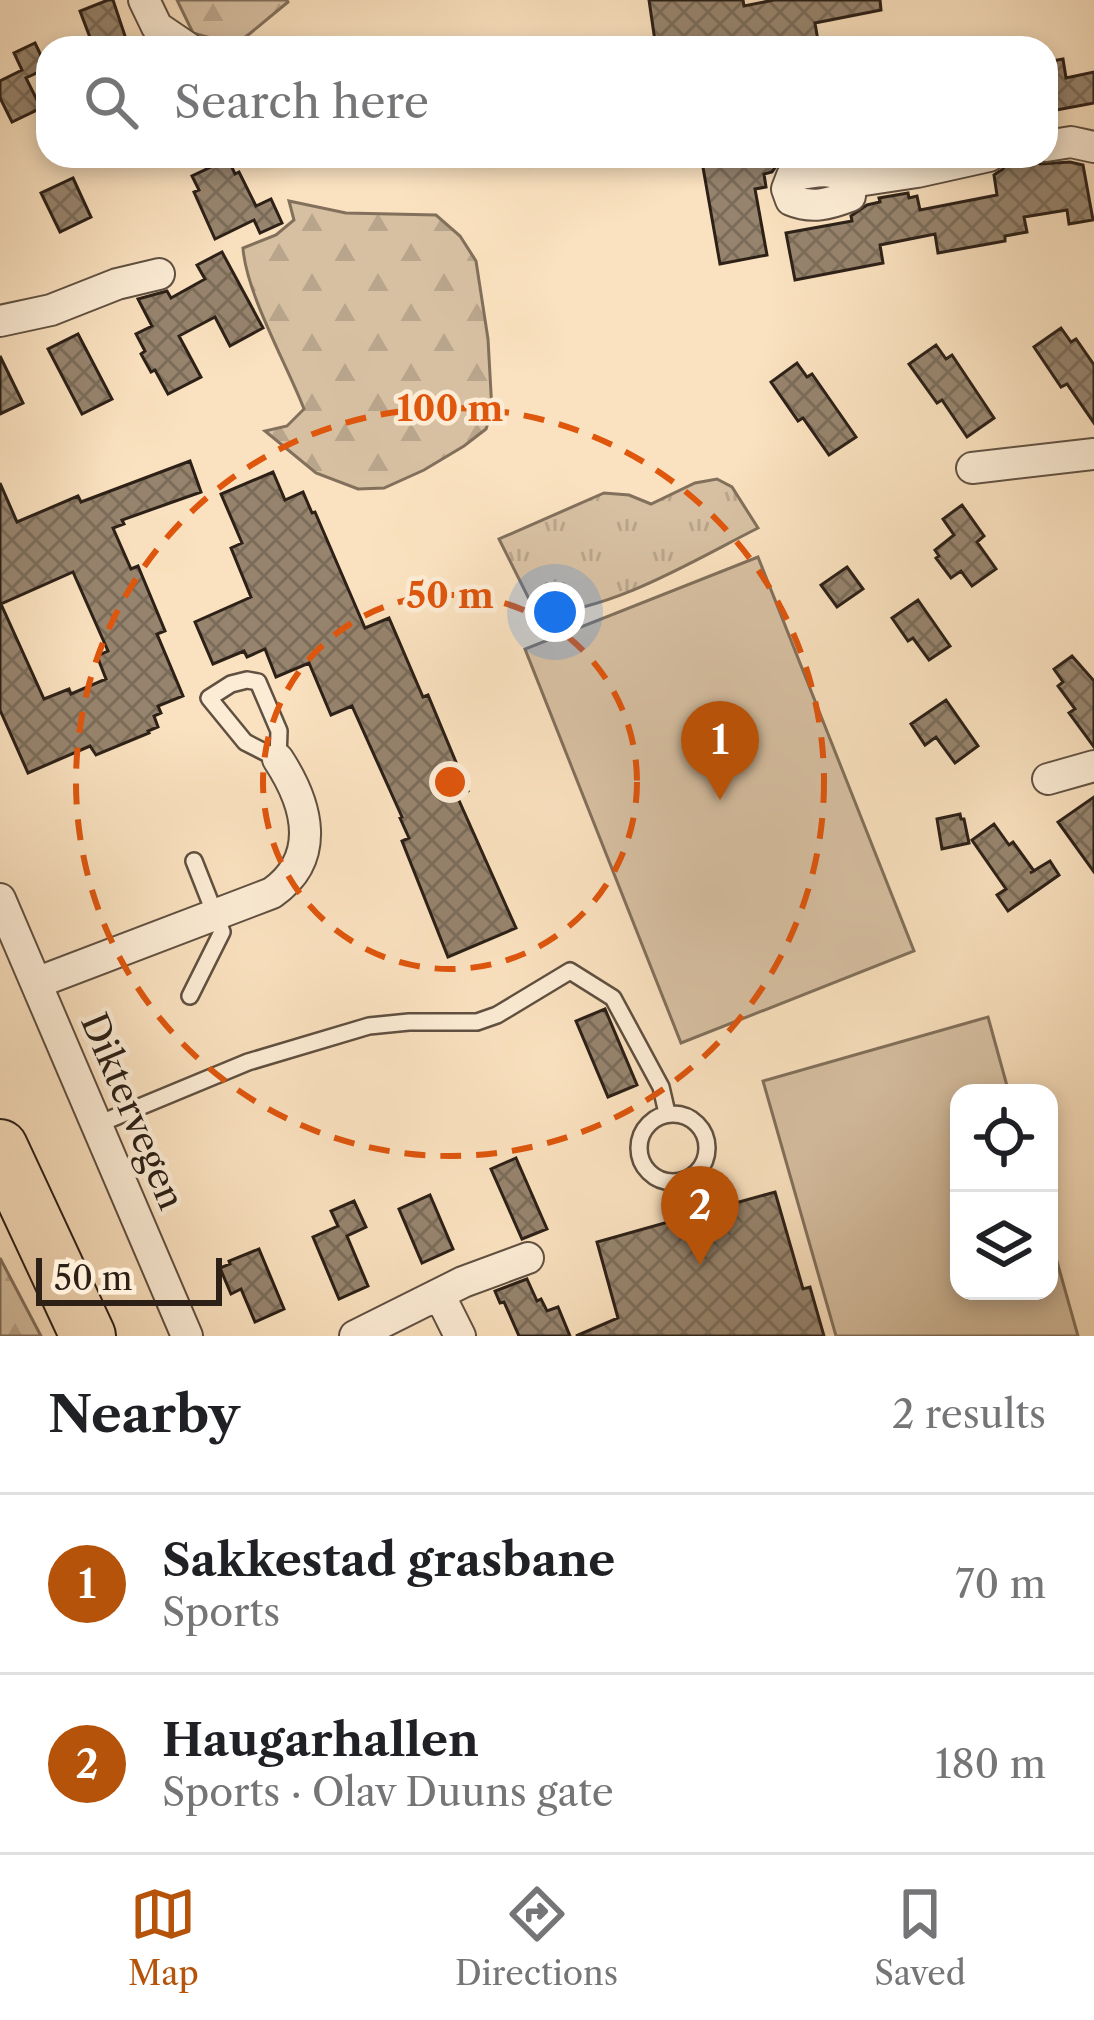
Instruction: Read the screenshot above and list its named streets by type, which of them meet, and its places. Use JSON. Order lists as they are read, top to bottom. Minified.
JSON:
{"streets":{"street":["Diktervegen"]},"scale_bar":"50 m","page":{"search":"Search here","pins":["1","2"],"scale":"50 m","heading":["Nearby","2 results"],"list":[{"mark":"1","name":"Sakkestad grasbane","note":"Sports","value":"70 m"},{"mark":"2","name":"Haugarhallen","note":"Sports · Olav Duuns gate","value":"180 m"}],"nav":["Map","Directions","Saved"]},"rings":["100 m","50 m"]}
